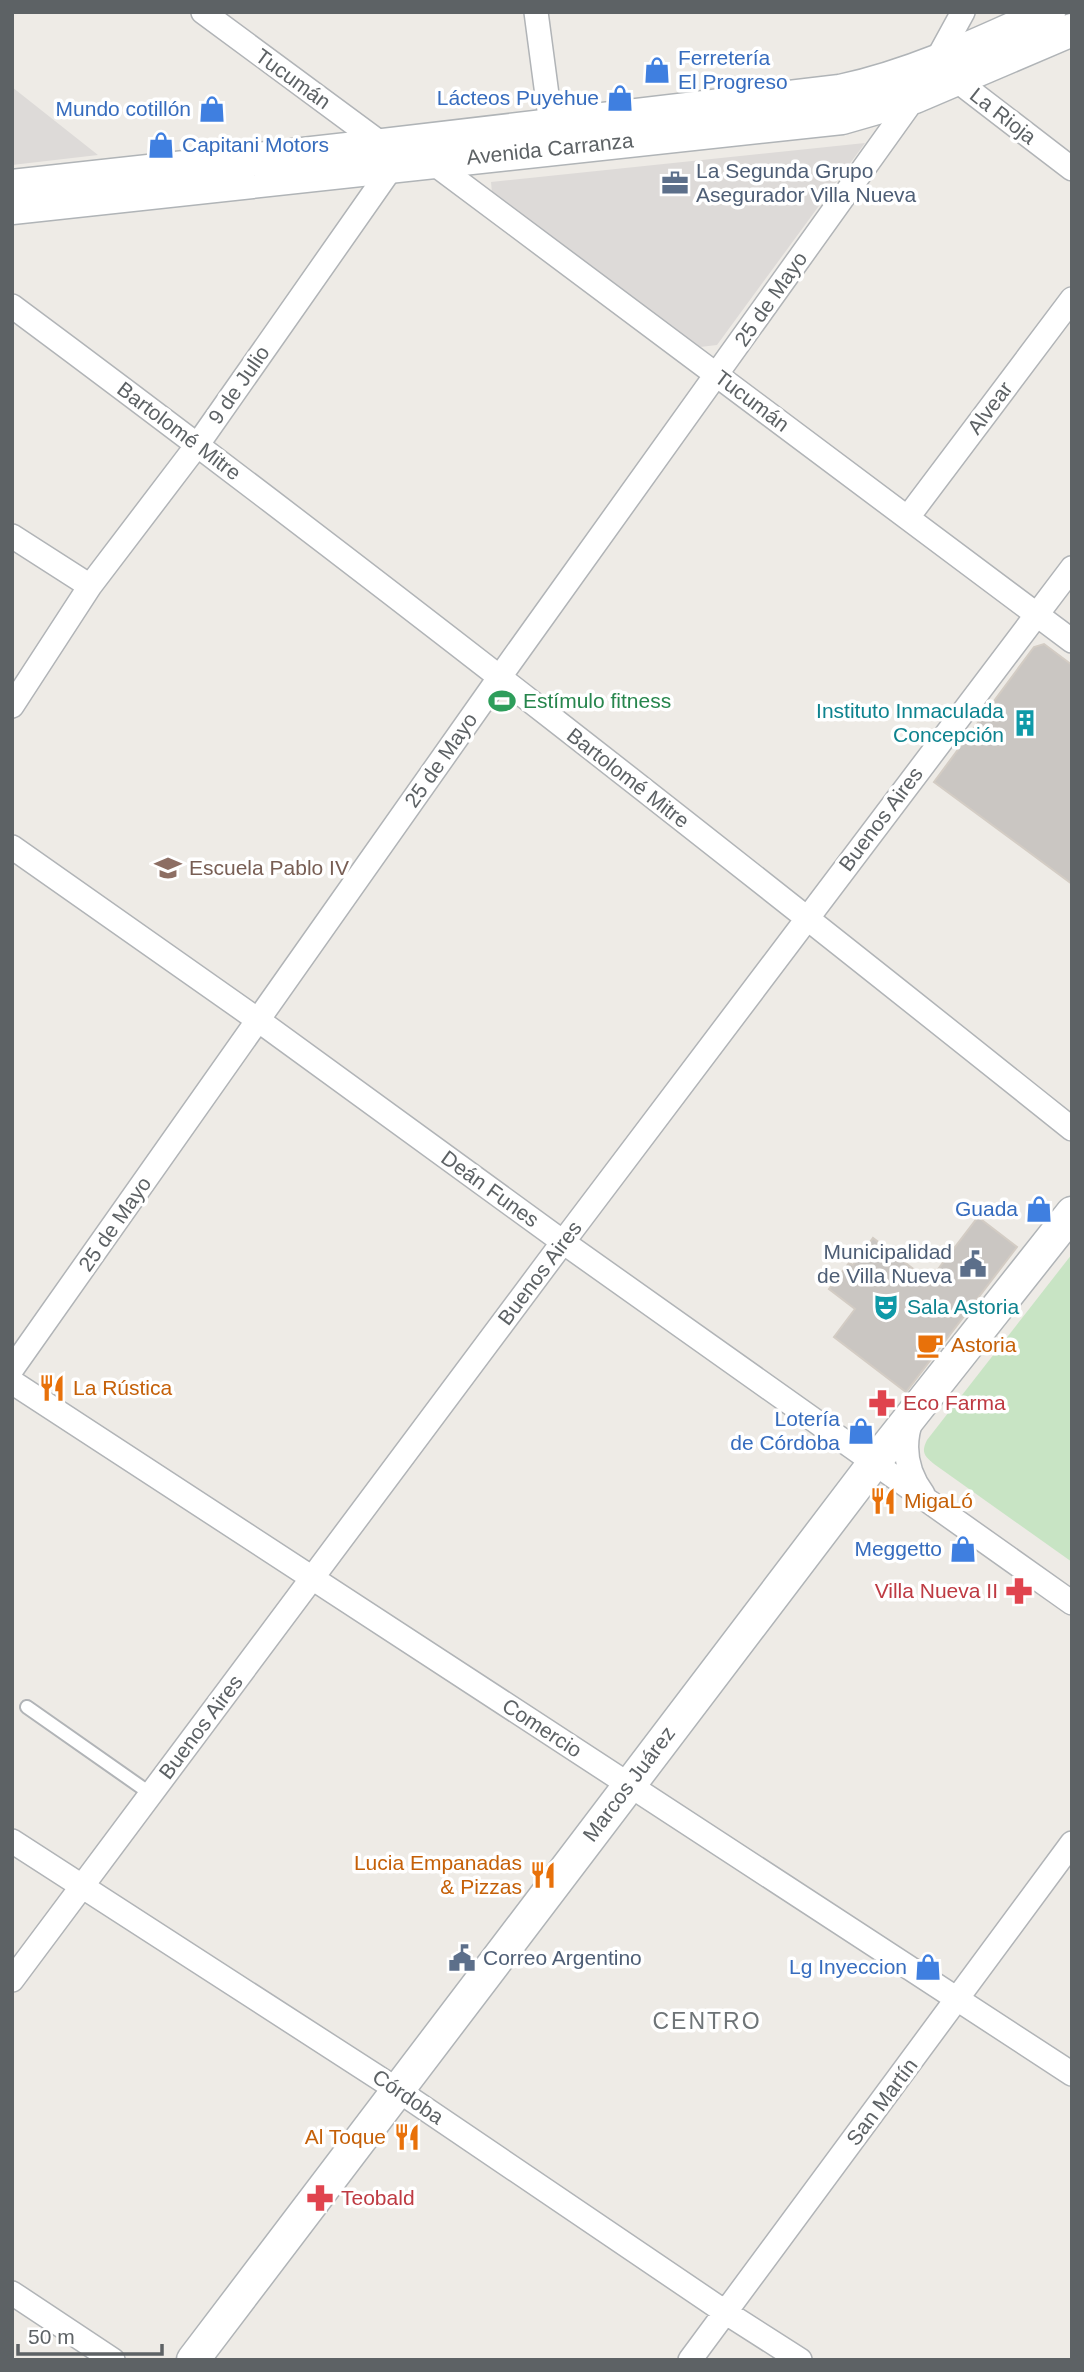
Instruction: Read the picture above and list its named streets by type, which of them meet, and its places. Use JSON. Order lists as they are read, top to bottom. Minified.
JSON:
{"streets":{"main road":["Avenida Carranza","Marcos Juárez"],"street":["Tucumán","La Rioja","25 de Mayo","9 de Julio","Alvear","Bartolomé Mitre","Buenos Aires","Deán Funes","Comercio","Córdoba","San Martín"]},"crossings":[["Tucumán","Avenida Carranza"],["Tucumán","25 de Mayo"],["Tucumán","9 de Julio"],["Tucumán","Alvear"],["Tucumán","Buenos Aires"],["La Rioja","Avenida Carranza"],["Avenida Carranza","25 de Mayo"],["Avenida Carranza","9 de Julio"],["25 de Mayo","Bartolomé Mitre"],["25 de Mayo","Deán Funes"],["9 de Julio","Bartolomé Mitre"],["Bartolomé Mitre","Buenos Aires"],["Buenos Aires","Deán Funes"],["Buenos Aires","Comercio"],["Buenos Aires","Córdoba"],["Deán Funes","Marcos Juárez"],["Comercio","Marcos Juárez"],["Comercio","San Martín"],["Marcos Juárez","Córdoba"],["Córdoba","San Martín"]],"districts":["CENTRO"],"places":{"shop":["Ferretería El Progreso","Lácteos Puyehue","Mundo cotillón","Capitani Motors","Guada","Lotería de Córdoba","Meggetto","Lg Inyeccion"],"office":["La Segunda Grupo Asegurador Villa Nueva"],"sports":["Estímulo fitness"],"building":["Instituto Inmaculada Concepción"],"school or university":["Escuela Pablo IV"],"public building":["Municipalidad de Villa Nueva","Correo Argentino"],"theatre":["Sala Astoria"],"cafe":["Astoria"],"restaurant":["La Rústica","MigaLó","Lucia Empanadas & Pizzas","Al Toque"],"pharmacy":["Eco Farma","Villa Nueva II","Teobald"]},"scale_bar":"50 m"}
